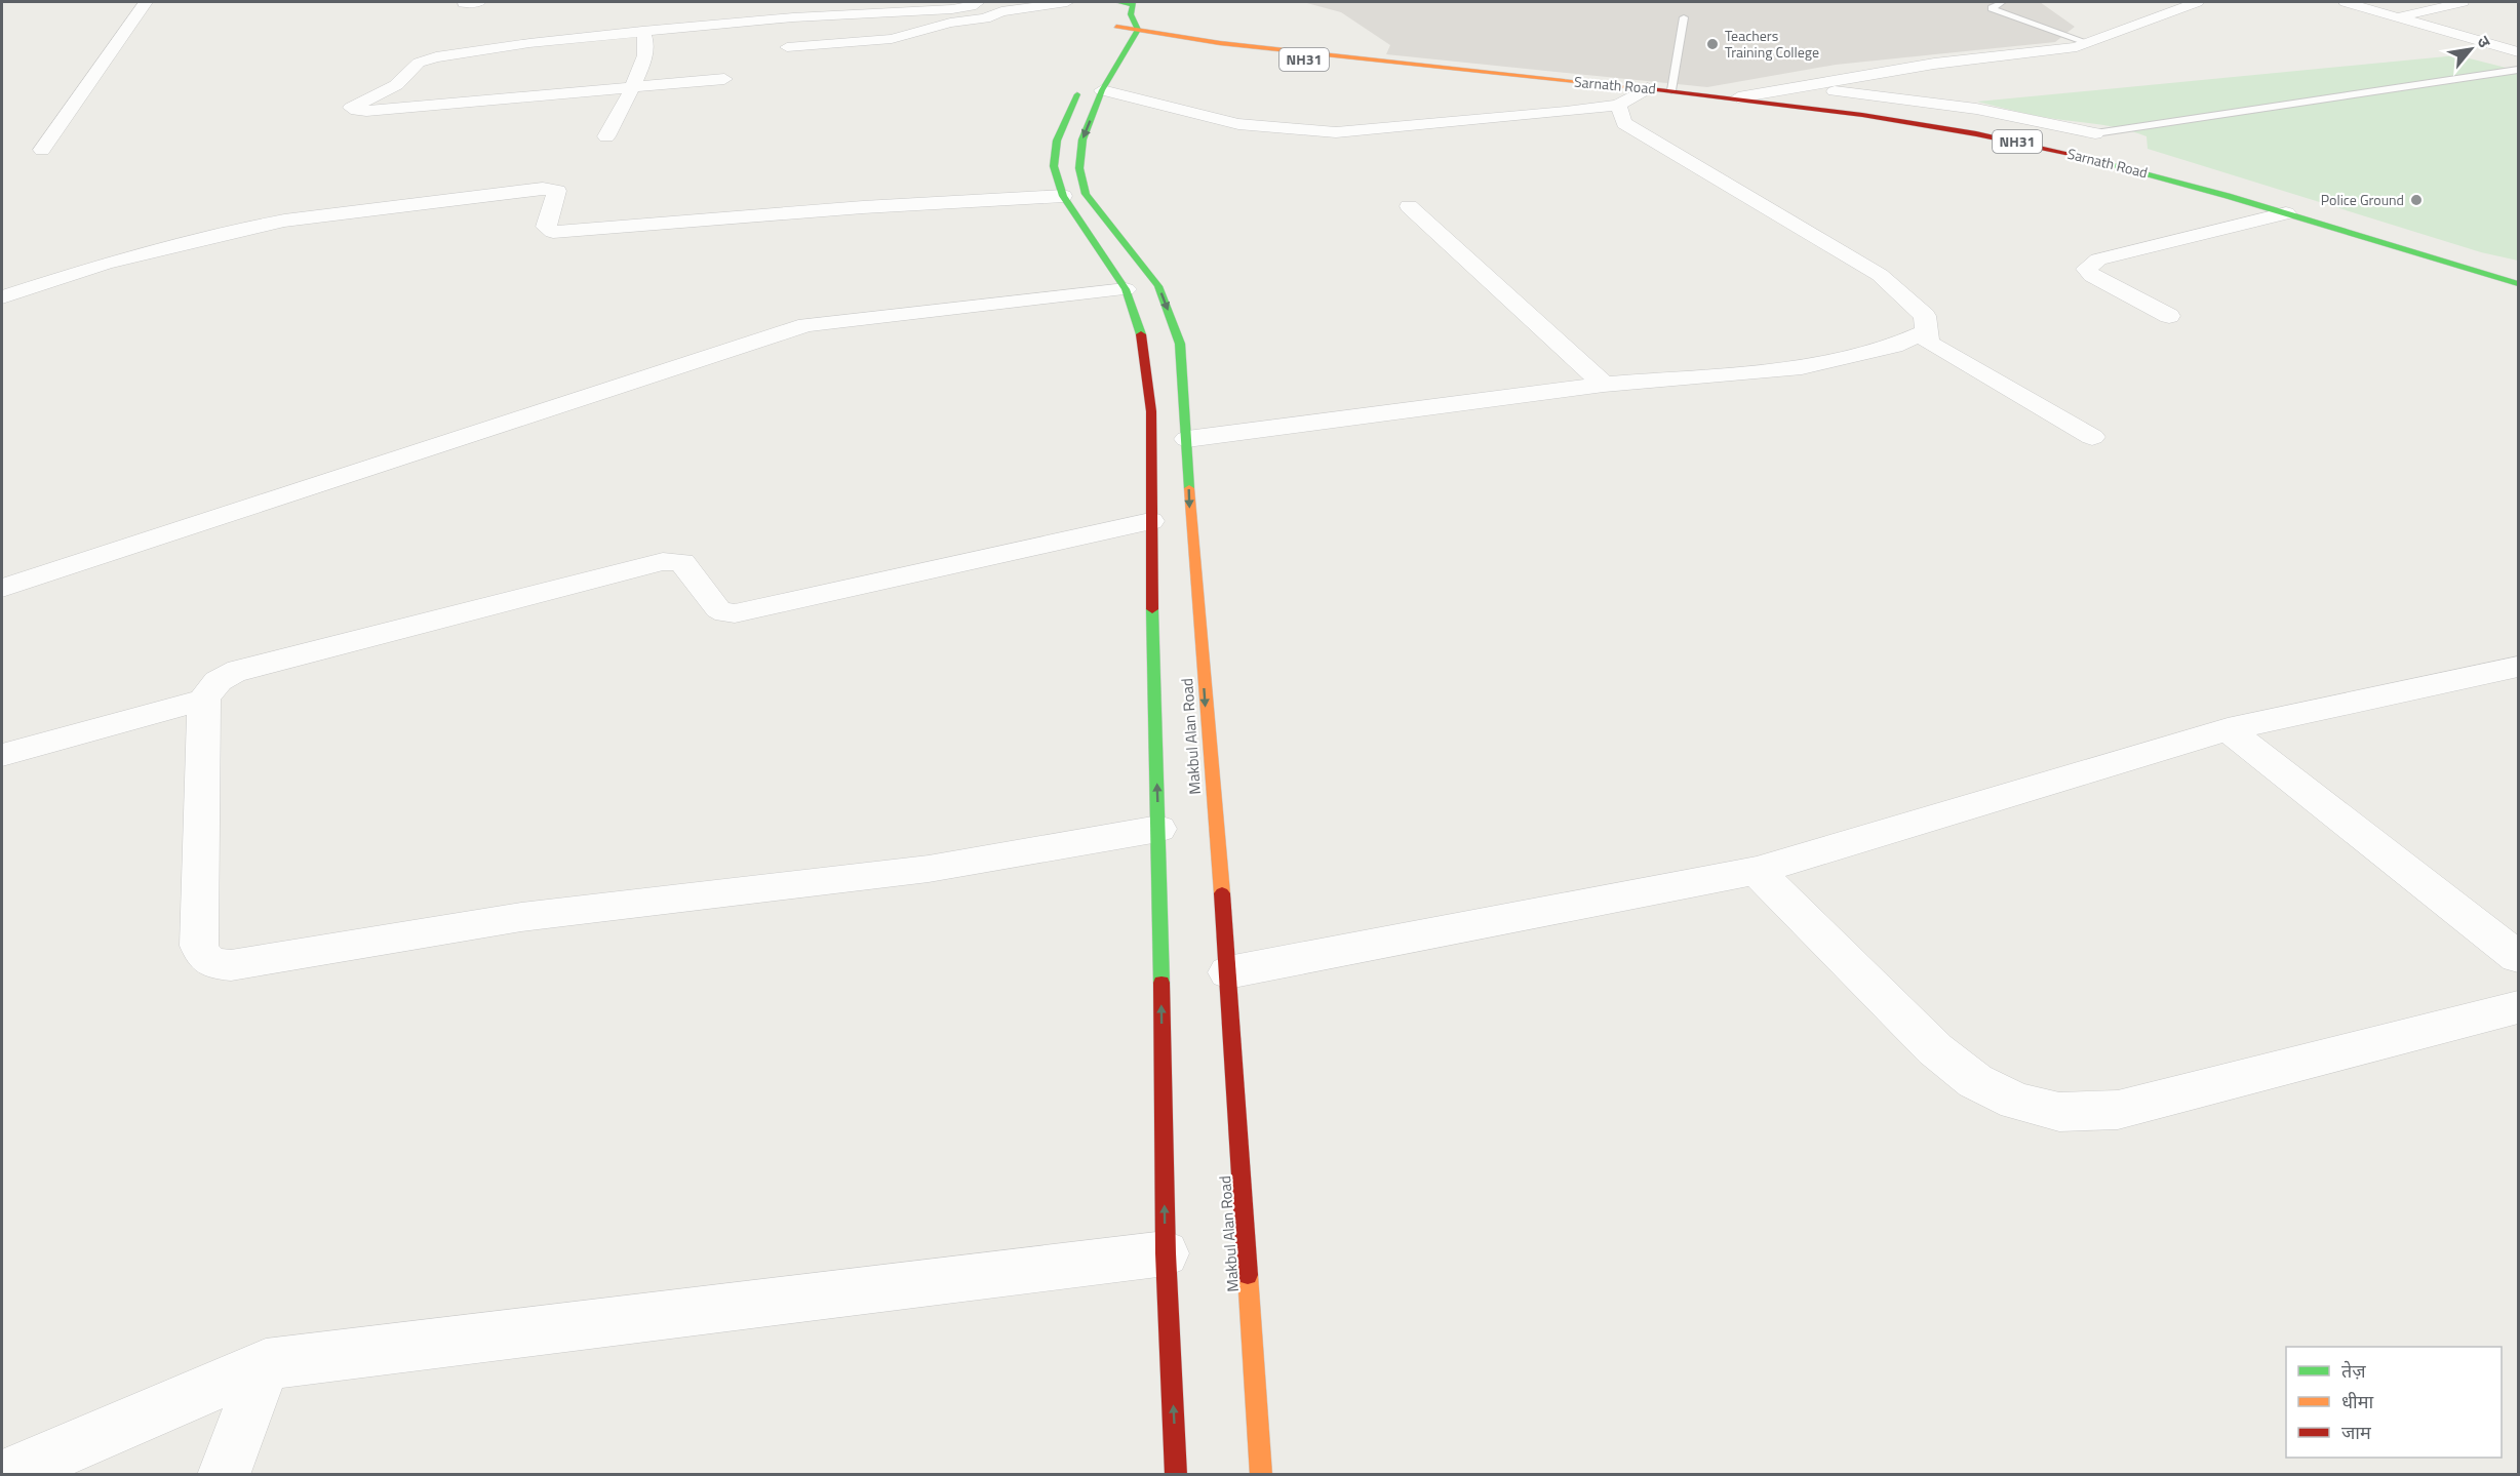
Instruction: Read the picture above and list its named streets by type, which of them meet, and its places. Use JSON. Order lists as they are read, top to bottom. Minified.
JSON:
{"streets":{"main road":["NH31","Sarnath Road","Makbul Alan Road"]},"crossings":[["Sarnath Road","Makbul Alan Road"]],"places":["Teachers Training College","Police Ground"],"legend":["तेज़","धीमा","जाम"],"north":"top right"}
